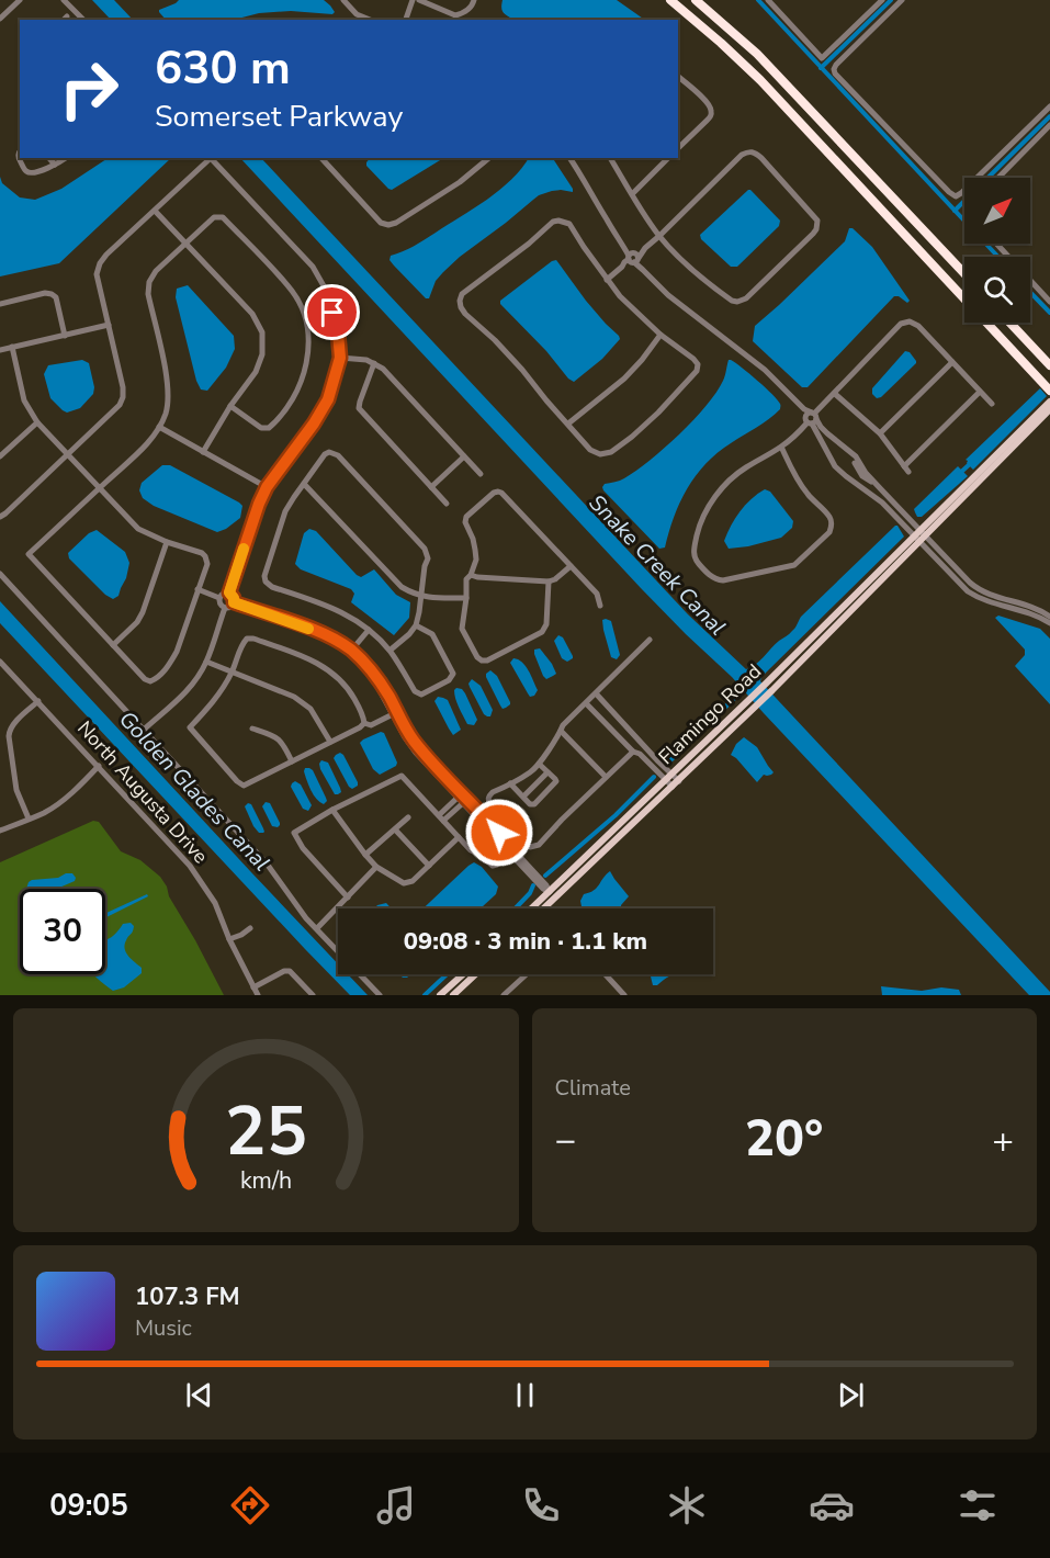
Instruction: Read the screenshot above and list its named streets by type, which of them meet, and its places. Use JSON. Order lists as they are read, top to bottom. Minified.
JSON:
{"streets":{"main road":["Flamingo Road"],"street":["North Augusta Drive"]},"water":["Snake Creek Canal","Golden Glades Canal"],"north":"top right","page":{"turn":["630 m","Somerset Parkway"],"limit":"30","trip":"09:08 · 3 min · 1.1 km","tile":"Climate","heat":["−","20°","+"],"song":["107.3 FM","Music"],"tabs":"09:05","gauge":["25","km/h"]}}
